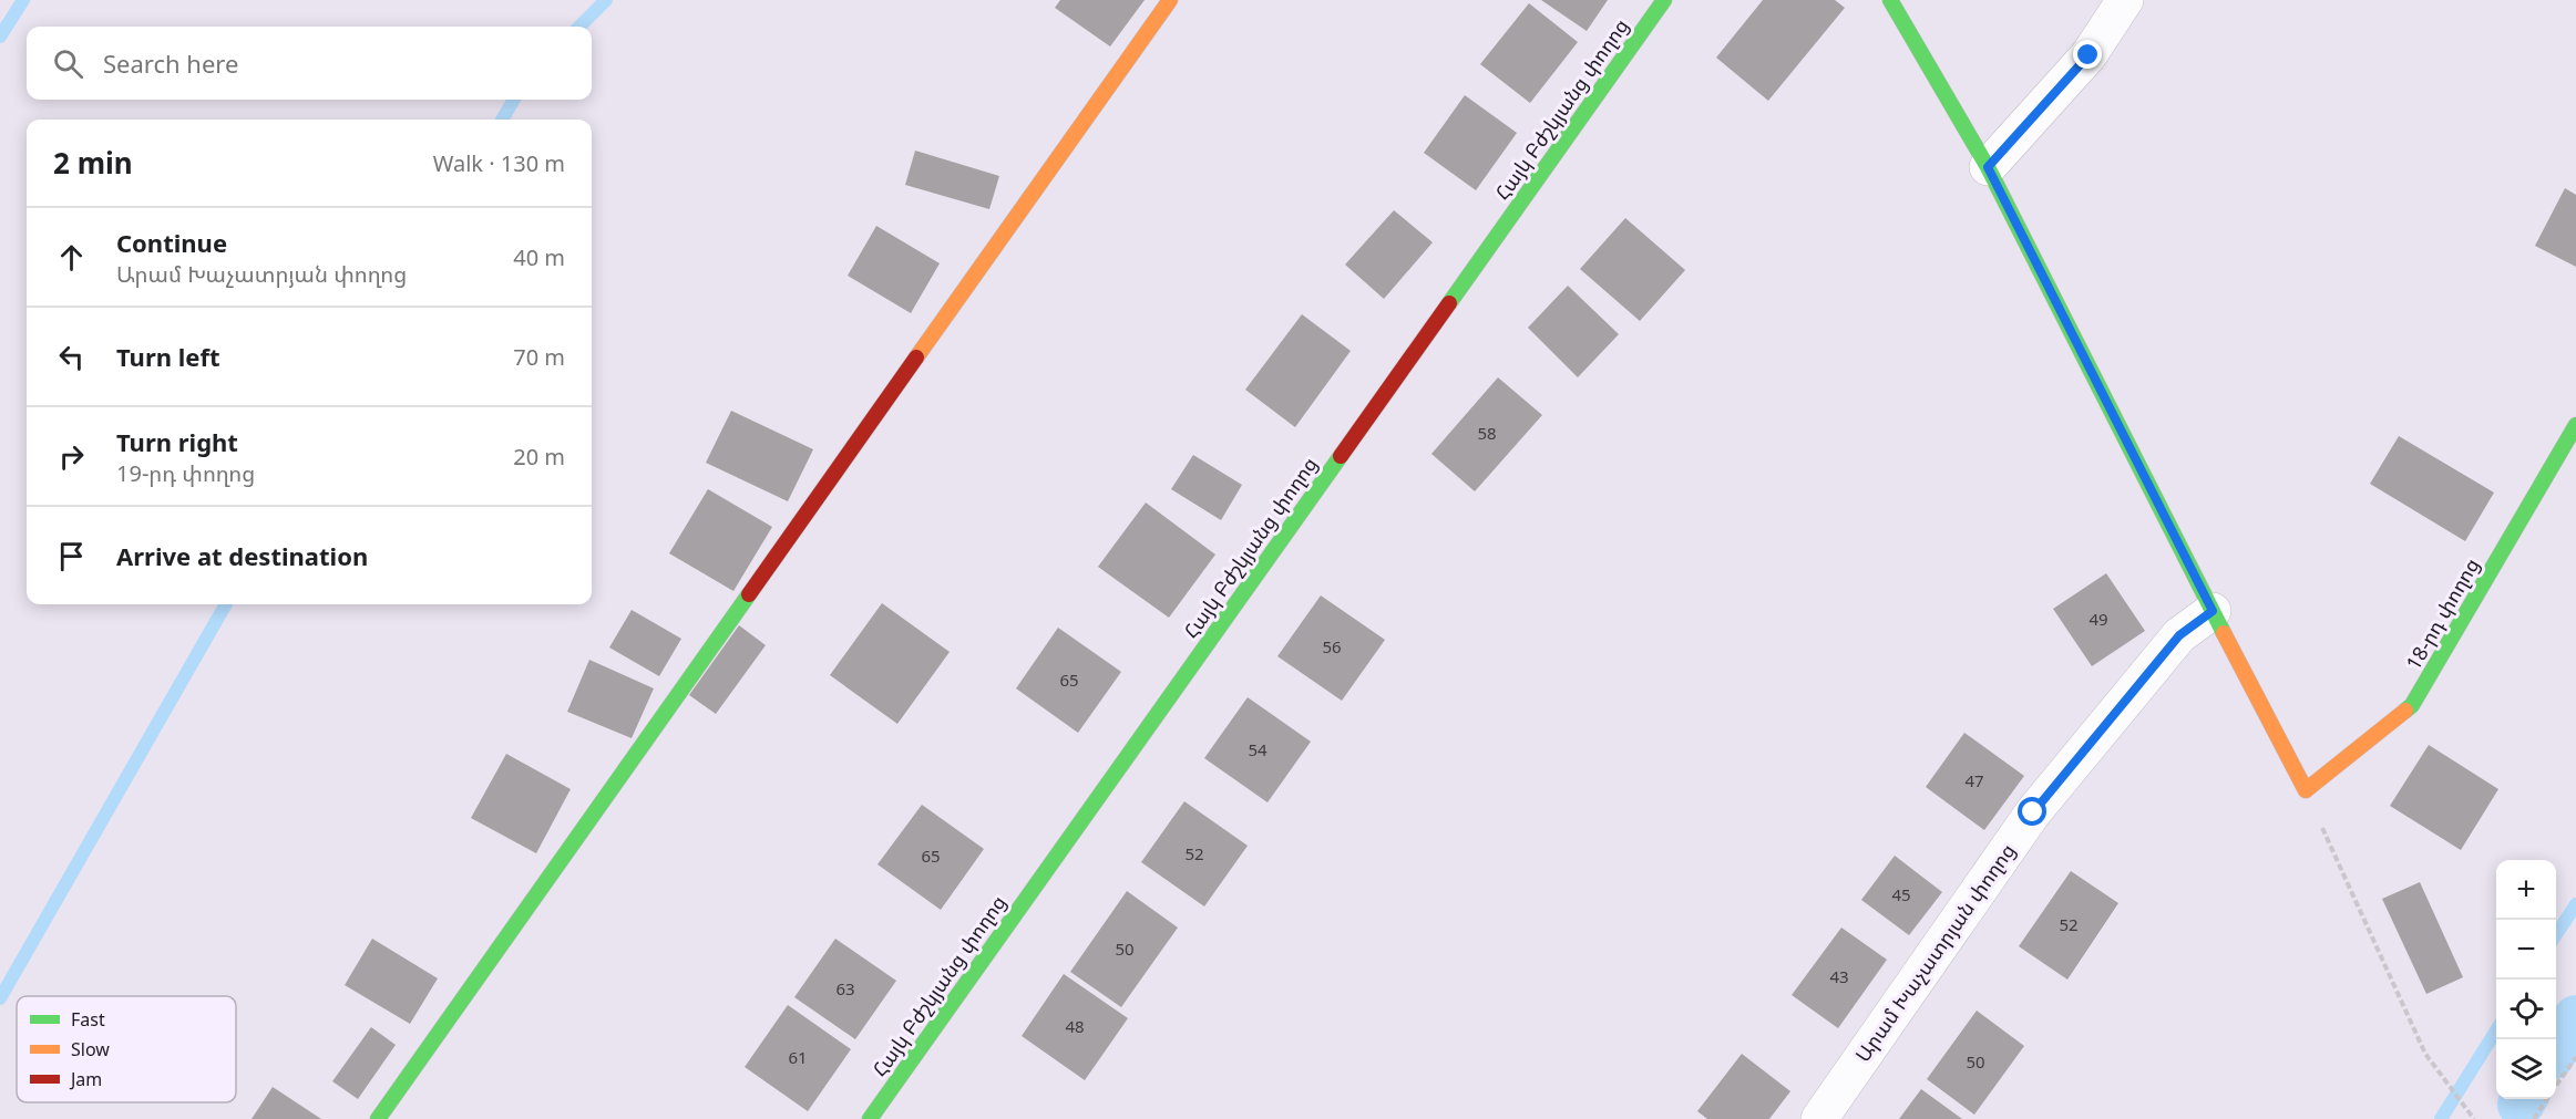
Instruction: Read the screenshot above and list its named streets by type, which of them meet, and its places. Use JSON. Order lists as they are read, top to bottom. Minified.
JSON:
{"streets":{"street":["Հայկ Բժշկյանց փողոց","18-րդ փողոց","Արամ Խաչատրյան փողոց"]},"house_numbers":["58","49","56","65","54","47","52","65","45","52","50","43","63","48","61","50"],"legend":["Fast","Slow","Jam"],"page":{"search":"Search here","heading":["2 min","Walk · 130 m"],"list":[["Continue","Արամ Խաչատրյան փողոց","40 m"],["Turn left","70 m"],["Turn right","19-րդ փողոց","20 m"],"Arrive at destination"],"map_buttons":["+","−"]}}
